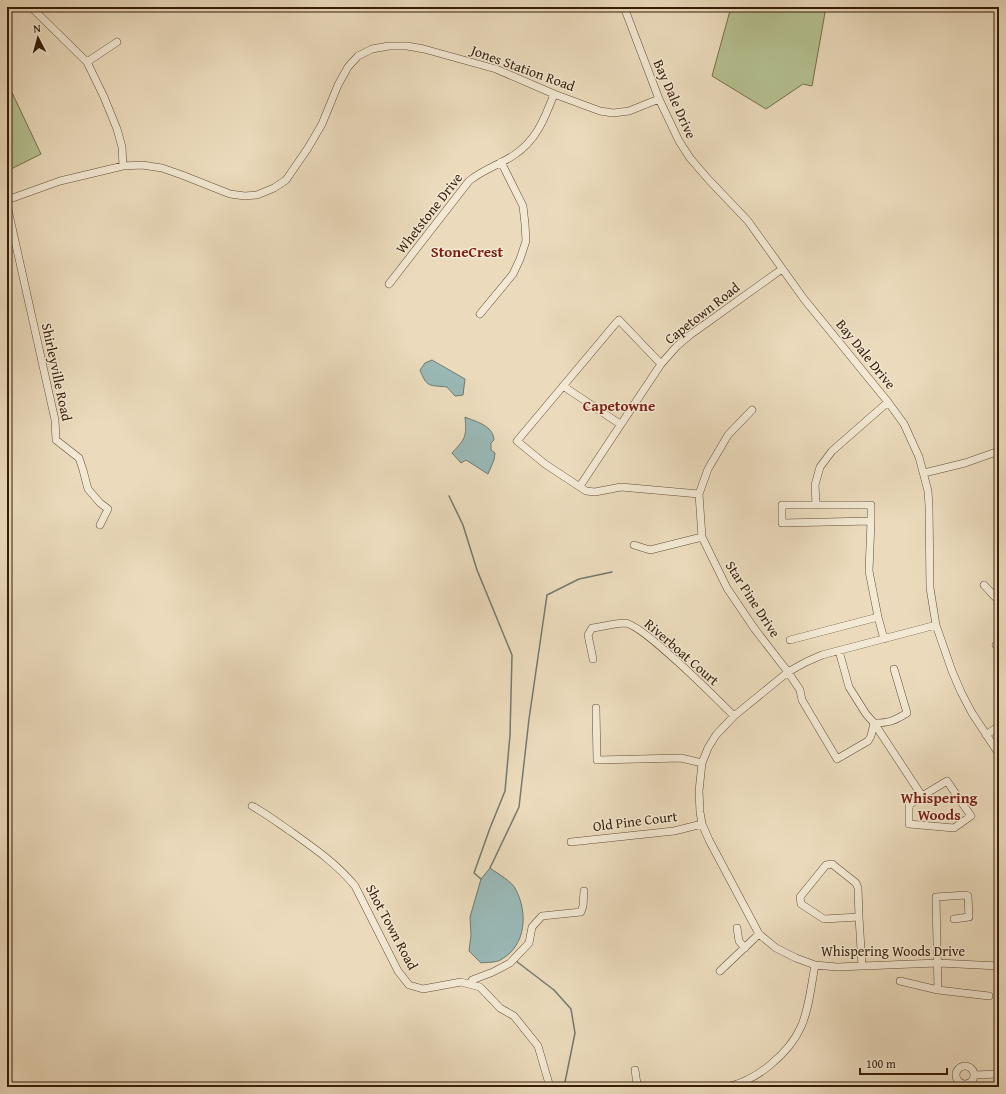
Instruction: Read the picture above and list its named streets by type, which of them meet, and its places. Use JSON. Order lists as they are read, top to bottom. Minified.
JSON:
{"streets":{"street":["Jones Station Road","Bay Dale Drive","Whetstone Drive","Capetown Road","Shirleyville Road","Star Pine Drive","Riverboat Court","Old Pine Court","Shot Town Road","Whispering Woods Drive"]},"crossings":[["Jones Station Road","Bay Dale Drive"],["Jones Station Road","Whetstone Drive"],["Bay Dale Drive","Capetown Road"],["Bay Dale Drive","Whispering Woods Drive"],["Star Pine Drive","Whispering Woods Drive"],["Riverboat Court","Whispering Woods Drive"],["Old Pine Court","Whispering Woods Drive"]],"districts":["StoneCrest","Capetowne","Whispering Woods"],"scale_bar":"100 m","north":"top"}
